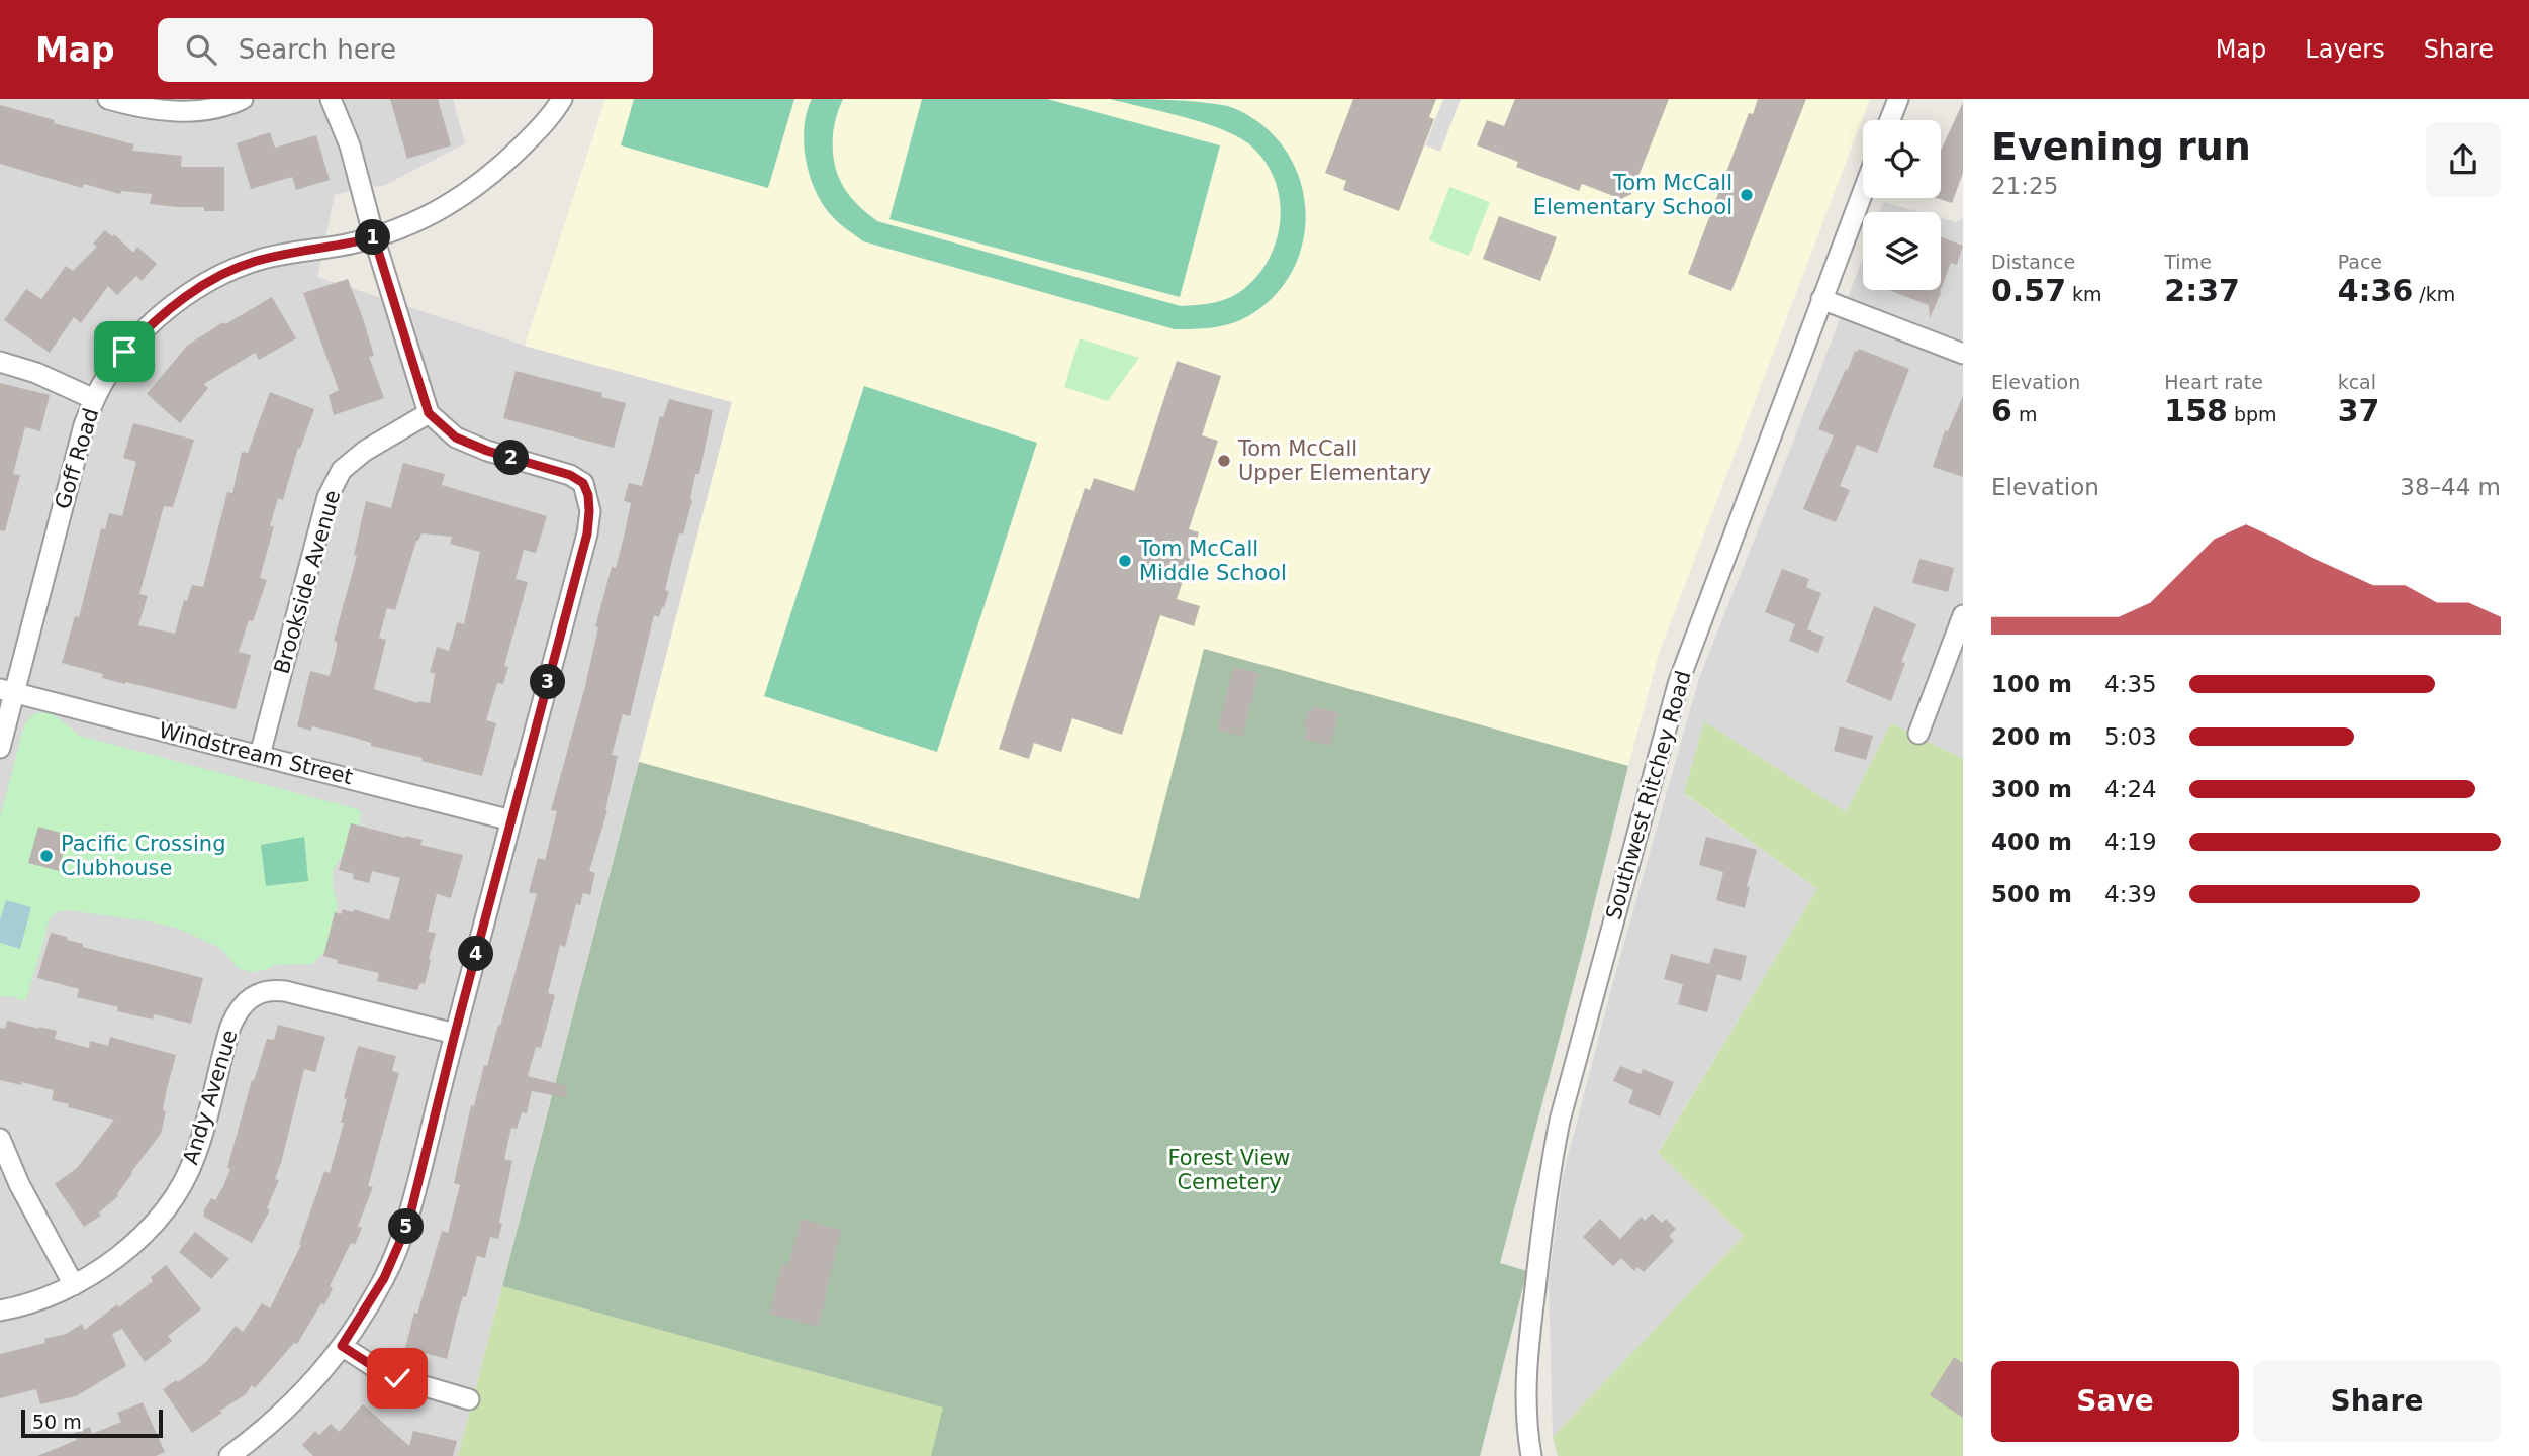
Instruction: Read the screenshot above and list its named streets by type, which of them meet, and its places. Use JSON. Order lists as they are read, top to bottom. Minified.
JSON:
{"streets":{"street":["Goff Road","Brookside Avenue","Windstream Street","Southwest Ritchey Road","Andy Avenue"]},"crossings":[["Goff Road","Windstream Street"],["Brookside Avenue","Windstream Street"]],"parks":["Forest View Cemetery"],"places":["Tom McCall Elementary School","Tom McCall Upper Elementary","Tom McCall Middle School","Pacific Crossing Clubhouse"],"scale_bar":"50 m","page":{"header":"Map","search":"Search here","nav":["Map","Layers","Share"],"heading":["Evening run","21:25"],"pins":["1","2","3","4","5"],"stats":[["Distance","0.57 km"],["Time","2:37"],["Pace","4:36 /km"],["Elevation","6 m"],["Heart rate","158 bpm"],["kcal","37"]],"chart":["Elevation","38–44 m"],"list":[{"name":"100 m","note":"4:35"},{"name":"200 m","note":"5:03"},{"name":"300 m","note":"4:24"},{"name":"400 m","note":"4:19"},{"name":"500 m","note":"4:39"}],"buttons":["Save","Share"],"scale":"50 m"}}
